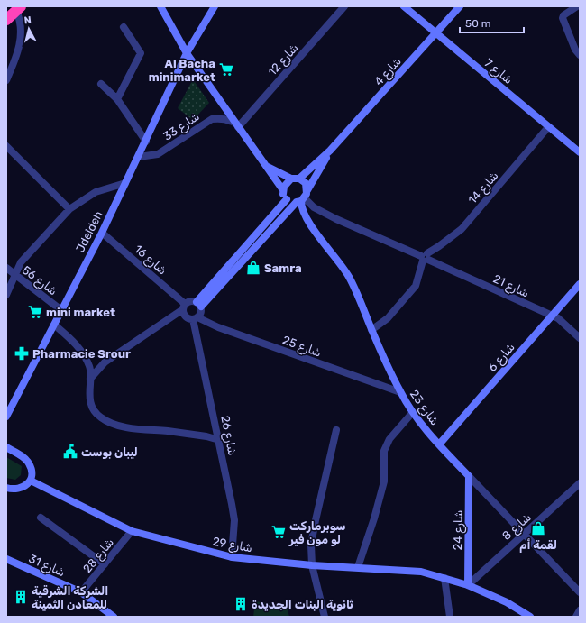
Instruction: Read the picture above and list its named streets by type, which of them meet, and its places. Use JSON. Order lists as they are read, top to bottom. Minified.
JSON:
{"streets":{"street":["شارع 12","شارع 4","شارع 7","شارع 33","شارع 14","Jdeideh","شارع 16","شارع 56","شارع 21","شارع 25","شارع 6","شارع 23","شارع 26","شارع 8","شارع 24","شارع 29","شارع 28","شارع 31"]},"crossings":[["شارع 12","شارع 33"],["شارع 4","شارع 7"],["شارع 4","شارع 21"],["شارع 4","شارع 23"],["شارع 7","شارع 14"],["شارع 33","Jdeideh"],["شارع 14","شارع 21"],["Jdeideh","شارع 16"],["Jdeideh","شارع 56"],["شارع 16","شارع 25"],["شارع 16","شارع 26"],["شارع 21","شارع 6"],["شارع 21","شارع 23"],["شارع 25","شارع 23"],["شارع 25","شارع 26"],["شارع 6","شارع 23"],["شارع 23","شارع 8"],["شارع 23","شارع 24"],["شارع 26","شارع 29"],["شارع 8","شارع 24"],["شارع 8","شارع 29"],["شارع 24","شارع 29"],["شارع 29","شارع 28"],["شارع 28","شارع 31"]],"places":{"supermarket":["Al Bacha minimarket","mini market","سوبرماركت لو مون فير"],"shop":["Samra","لقمة أم"],"pharmacy":["Pharmacie Srour"],"public building":["ليبان بوست"],"building":["الشركة الشرقية للمعادن الثمينة","ثانوية البنات الجديدة"]},"scale_bar":"50 m","north":"top"}
